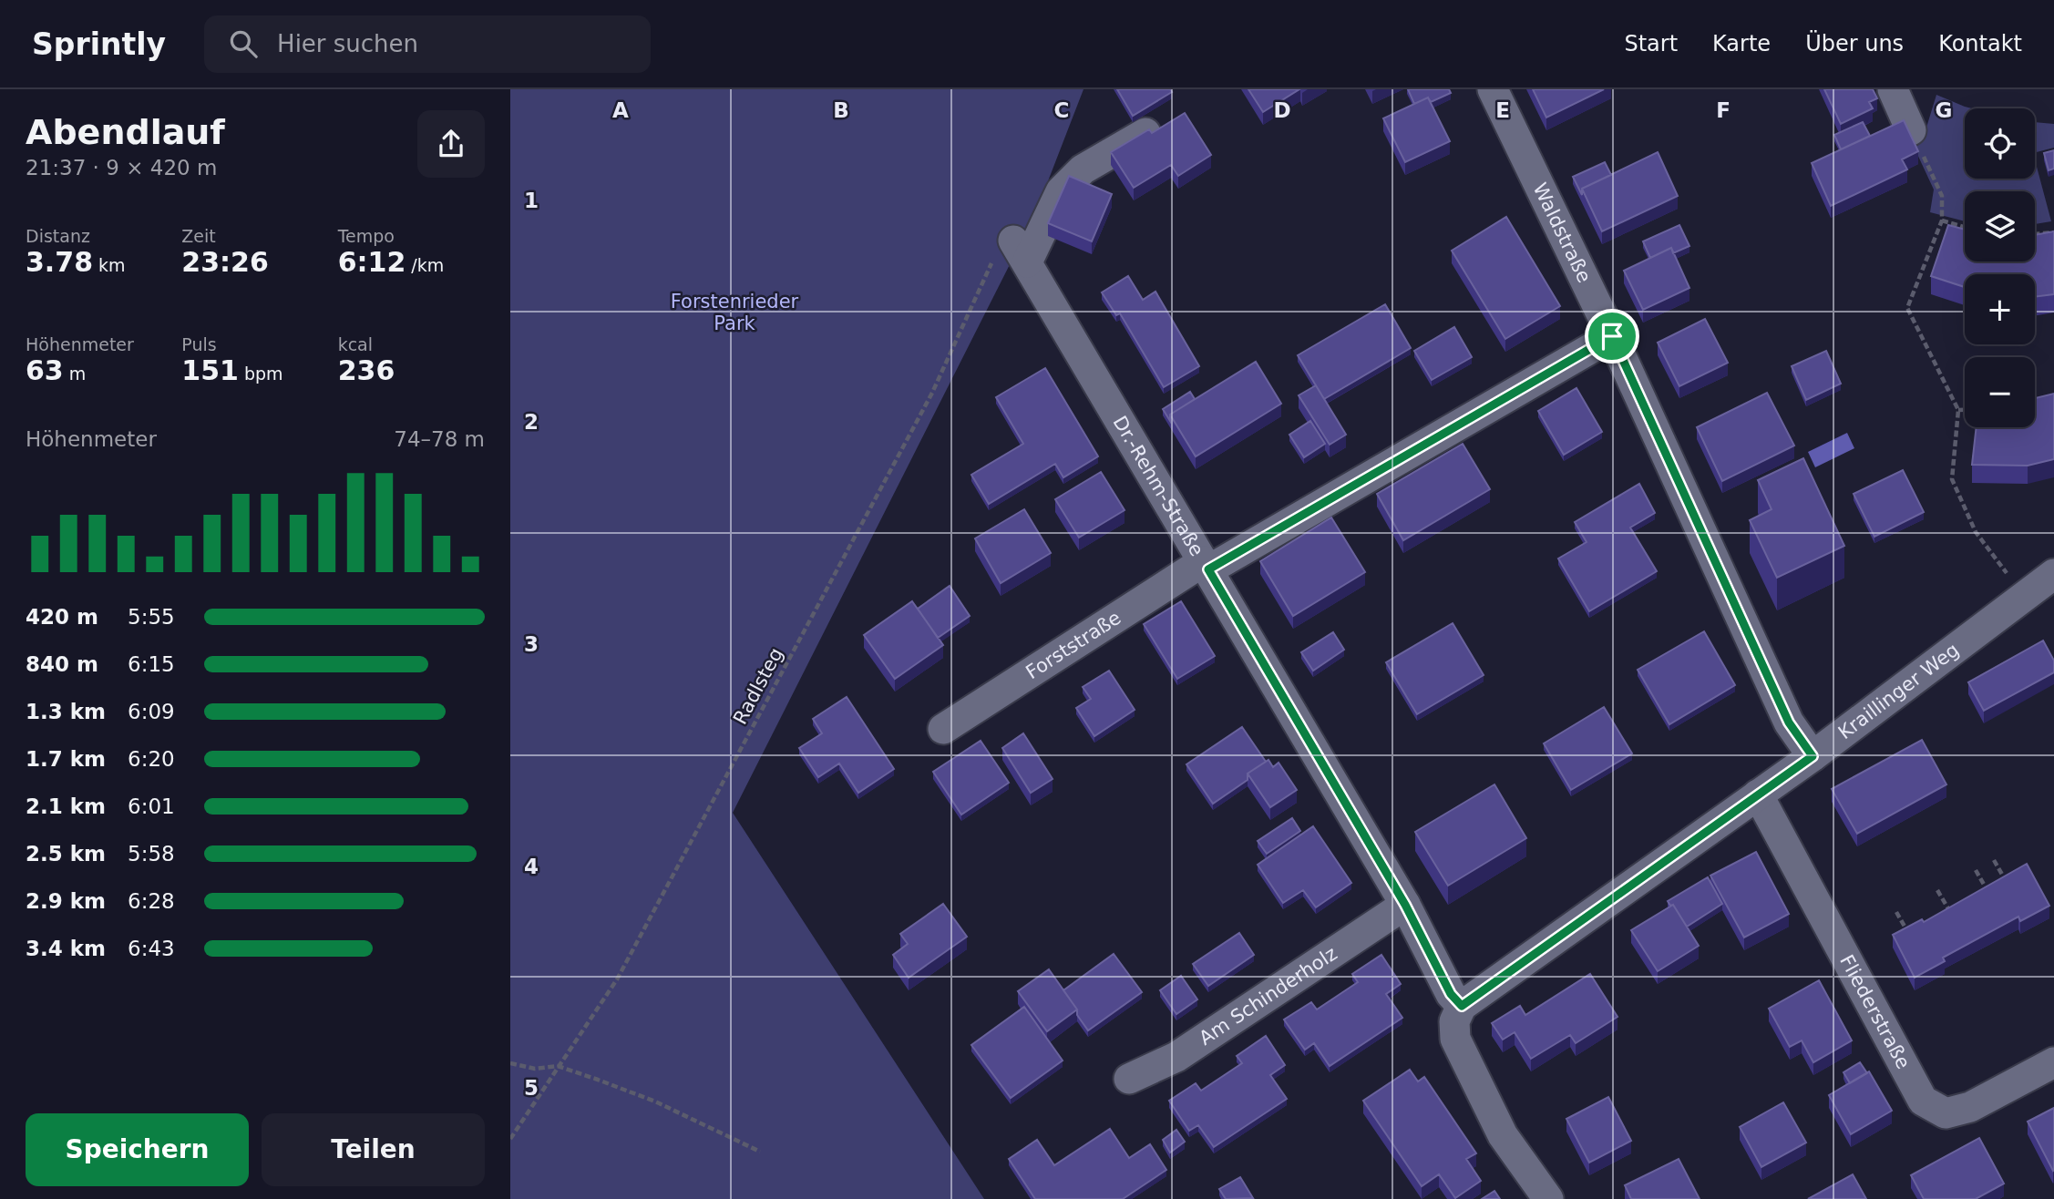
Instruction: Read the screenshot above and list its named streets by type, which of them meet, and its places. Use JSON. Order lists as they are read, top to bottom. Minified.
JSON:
{"streets":{"street":["Waldstraße","Dr.-Rehm-Straße","Forststraße","Kraillinger Weg","Am Schinderholz","Fliederstraße"],"path":["Radlsteg"]},"crossings":[["Waldstraße","Forststraße"],["Waldstraße","Kraillinger Weg"],["Dr.-Rehm-Straße","Forststraße"],["Dr.-Rehm-Straße","Radlsteg"],["Dr.-Rehm-Straße","Kraillinger Weg"],["Dr.-Rehm-Straße","Am Schinderholz"],["Kraillinger Weg","Fliederstraße"]],"parks":["Forstenrieder Park"],"page":{"header":"Sprintly","search":"Hier suchen","nav":["Start","Karte","Über uns","Kontakt"],"heading":["Abendlauf","21:37 · 9 × 420 m"],"map_buttons":["+","−"],"stats":[["Distanz","3.78 km"],["Zeit","23:26"],["Tempo","6:12 /km"],["Höhenmeter","63 m"],["Puls","151 bpm"],["kcal","236"]],"chart":["Höhenmeter","74–78 m"],"list":[{"name":"420 m","note":"5:55"},{"name":"840 m","note":"6:15"},{"name":"1.3 km","note":"6:09"},{"name":"1.7 km","note":"6:20"},{"name":"2.1 km","note":"6:01"},{"name":"2.5 km","note":"5:58"},{"name":"2.9 km","note":"6:28"},{"name":"3.4 km","note":"6:43"}],"buttons":["Speichern","Teilen"]},"grid":{"columns":["A","B","C","D","E","F","G"],"rows":["1","2","3","4","5"]}}
